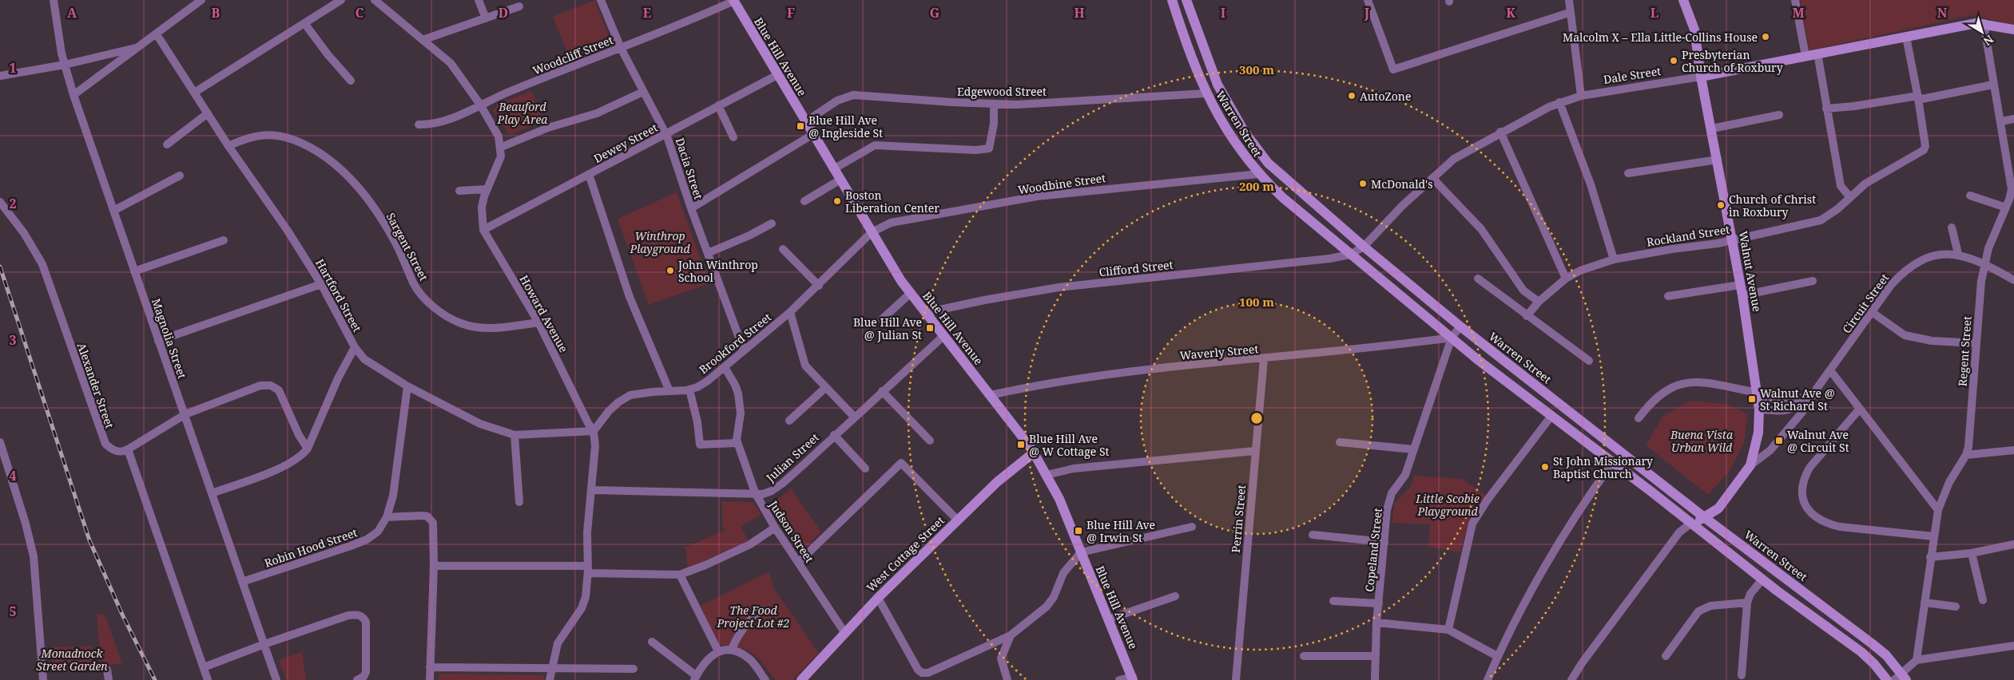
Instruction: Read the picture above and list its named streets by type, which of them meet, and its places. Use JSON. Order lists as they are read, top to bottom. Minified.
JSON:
{"streets":{"main road":["Blue Hill Avenue","Dale Street","Warren Street","Walnut Avenue","West Cottage Street"],"street":["Woodcliff Street","Edgewood Street","Dewey Street","Dacia Street","Woodbine Street","Rockland Street","Sargent Street","Clifford Street","Hartford Street","Circuit Street","Howard Avenue","Magnolia Street","Brookford Street","Regent Street","Waverly Street","Alexander Street","Julian Street","Perrin Street","Judson Street","Robin Hood Street","Copeland Street"]},"crossings":[["Woodcliff Street","Blue Hill Avenue"],["Woodcliff Street","Dacia Street"],["Blue Hill Avenue","Edgewood Street"],["Blue Hill Avenue","Dewey Street"],["Blue Hill Avenue","Woodbine Street"],["Blue Hill Avenue","Clifford Street"],["Blue Hill Avenue","Brookford Street"],["Blue Hill Avenue","Waverly Street"],["Blue Hill Avenue","Julian Street"],["Blue Hill Avenue","West Cottage Street"],["Dale Street","Warren Street"],["Dale Street","Rockland Street"],["Dale Street","Clifford Street"],["Dale Street","Walnut Avenue"],["Dale Street","Regent Street"],["Edgewood Street","Warren Street"],["Warren Street","Woodbine Street"],["Warren Street","Clifford Street"],["Warren Street","Walnut Avenue"],["Warren Street","Waverly Street"],["Warren Street","Copeland Street"],["Dewey Street","Dacia Street"],["Dewey Street","Howard Avenue"],["Dacia Street","Brookford Street"],["Woodbine Street","Brookford Street"],["Rockland Street","Walnut Avenue"],["Sargent Street","Hartford Street"],["Sargent Street","Howard Avenue"],["Walnut Avenue","Circuit Street"],["Hartford Street","Howard Avenue"],["Hartford Street","Brookford Street"],["Hartford Street","Robin Hood Street"],["Circuit Street","Regent Street"],["Howard Avenue","Brookford Street"],["Howard Avenue","Julian Street"],["Magnolia Street","Robin Hood Street"],["Brookford Street","Judson Street"],["Waverly Street","Perrin Street"],["Waverly Street","Copeland Street"],["Julian Street","Judson Street"],["Judson Street","West Cottage Street"]],"parks":["Beauford Play Area","Winthrop Playground","Buena Vista Urban Wild","Little Scobie Playground","The Food Project Lot #2","Monadnock Street Garden"],"places":{"other":["Malcolm X – Ella Little-Collins House","Presbyterian Church of Roxbury","AutoZone","McDonald's","Boston Liberation Center","Church of Christ in Roxbury","John Winthrop School","St John Missionary Baptist Church"],"transit":["Blue Hill Ave @ Ingleside St","Blue Hill Ave @ Julian St","Walnut Ave @ St Richard St","Walnut Ave @ Circuit St","Blue Hill Ave @ W Cottage St","Blue Hill Ave @ Irwin St"]},"north":"bottom right","grid":{"columns":["A","B","C","D","E","F","G","H","I","J","K","L","M","N"],"rows":["1","2","3","4","5"]},"rings":["300 m","200 m","100 m"]}
